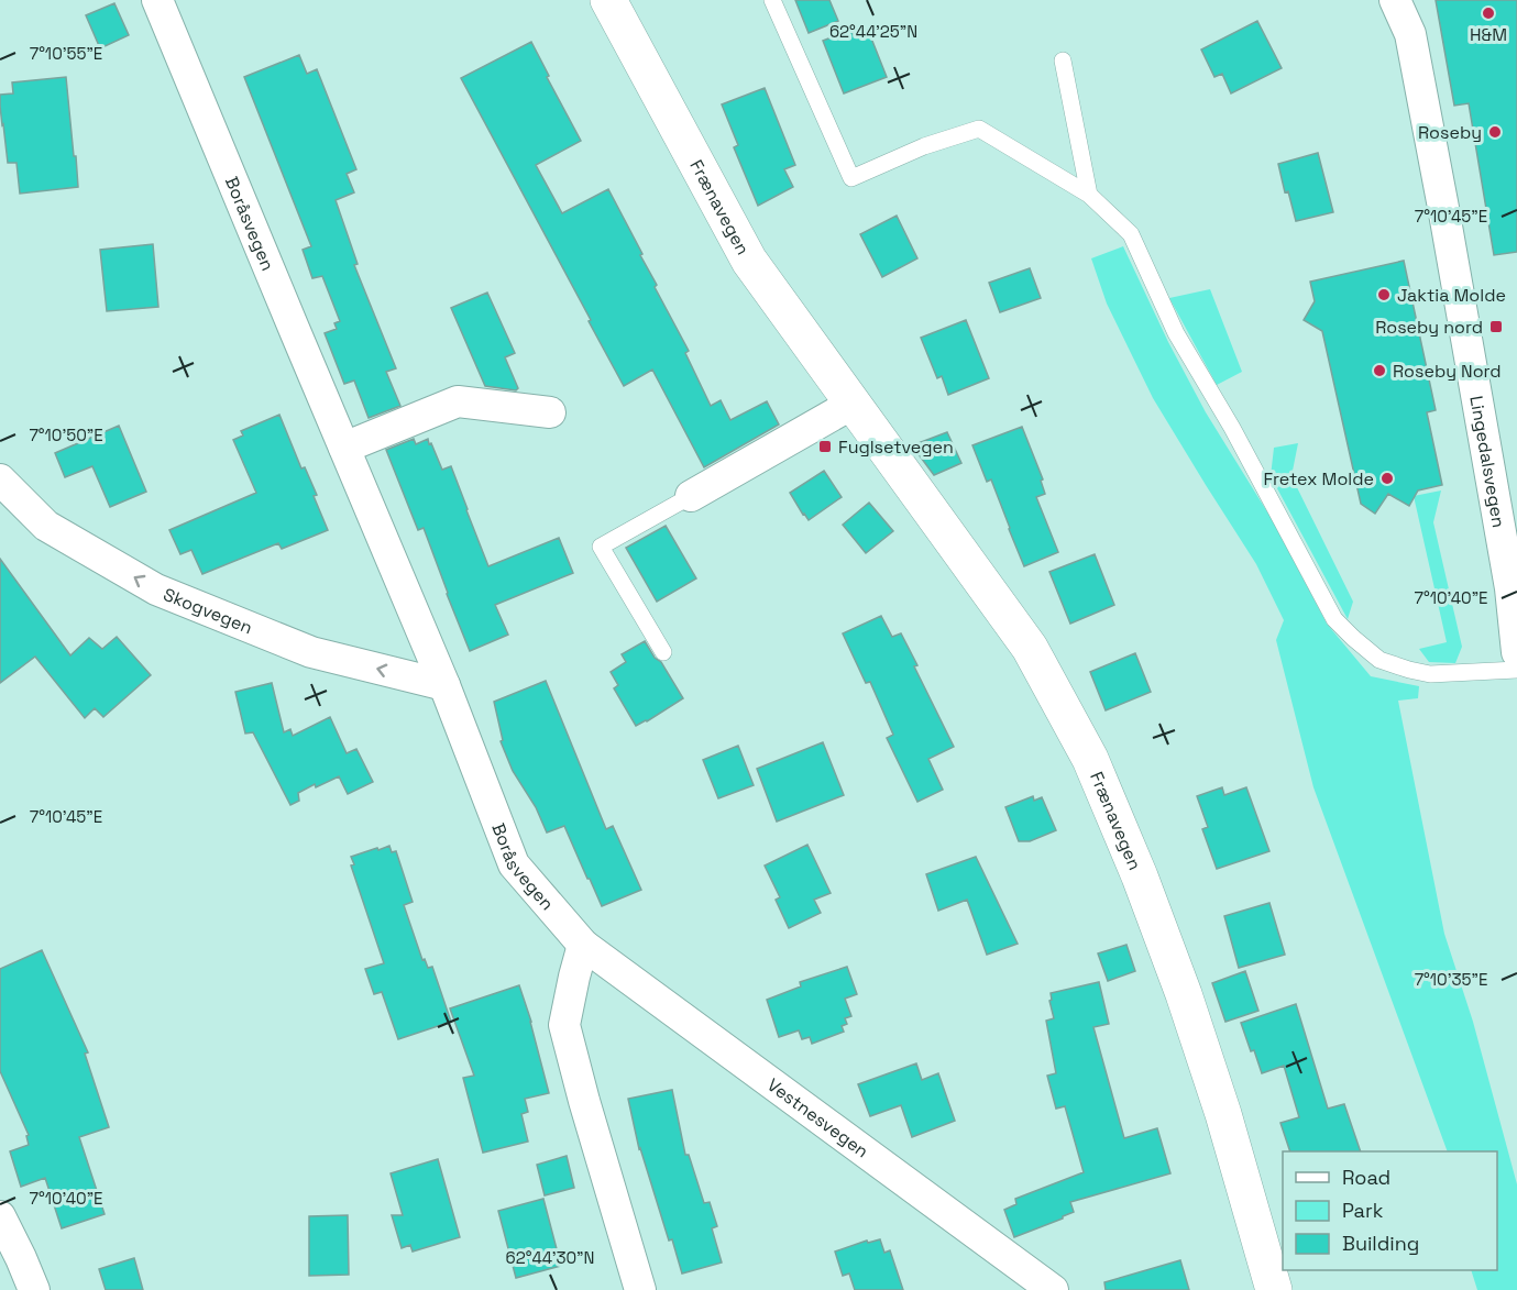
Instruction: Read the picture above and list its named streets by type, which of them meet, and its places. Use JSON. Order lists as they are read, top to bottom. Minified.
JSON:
{"streets":{"main road":["Frænavegen"],"street":["Boråsvegen","Lingedalsvegen","Skogvegen","Vestnesvegen"]},"crossings":[["Boråsvegen","Skogvegen"],["Boråsvegen","Vestnesvegen"]],"one_way":["Skogvegen"],"places":{"other":["H&M","Roseby","Jaktia Molde","Roseby Nord","Fretex Molde"],"transit":["Roseby nord","Fuglsetvegen"]},"legend":["Road","Park","Building"],"coordinates":["62°44'25\"N","7°10'55\"E","7°10'45\"E","7°10'50\"E","7°10'40\"E","7°10'35\"E","62°44'30\"N"]}
